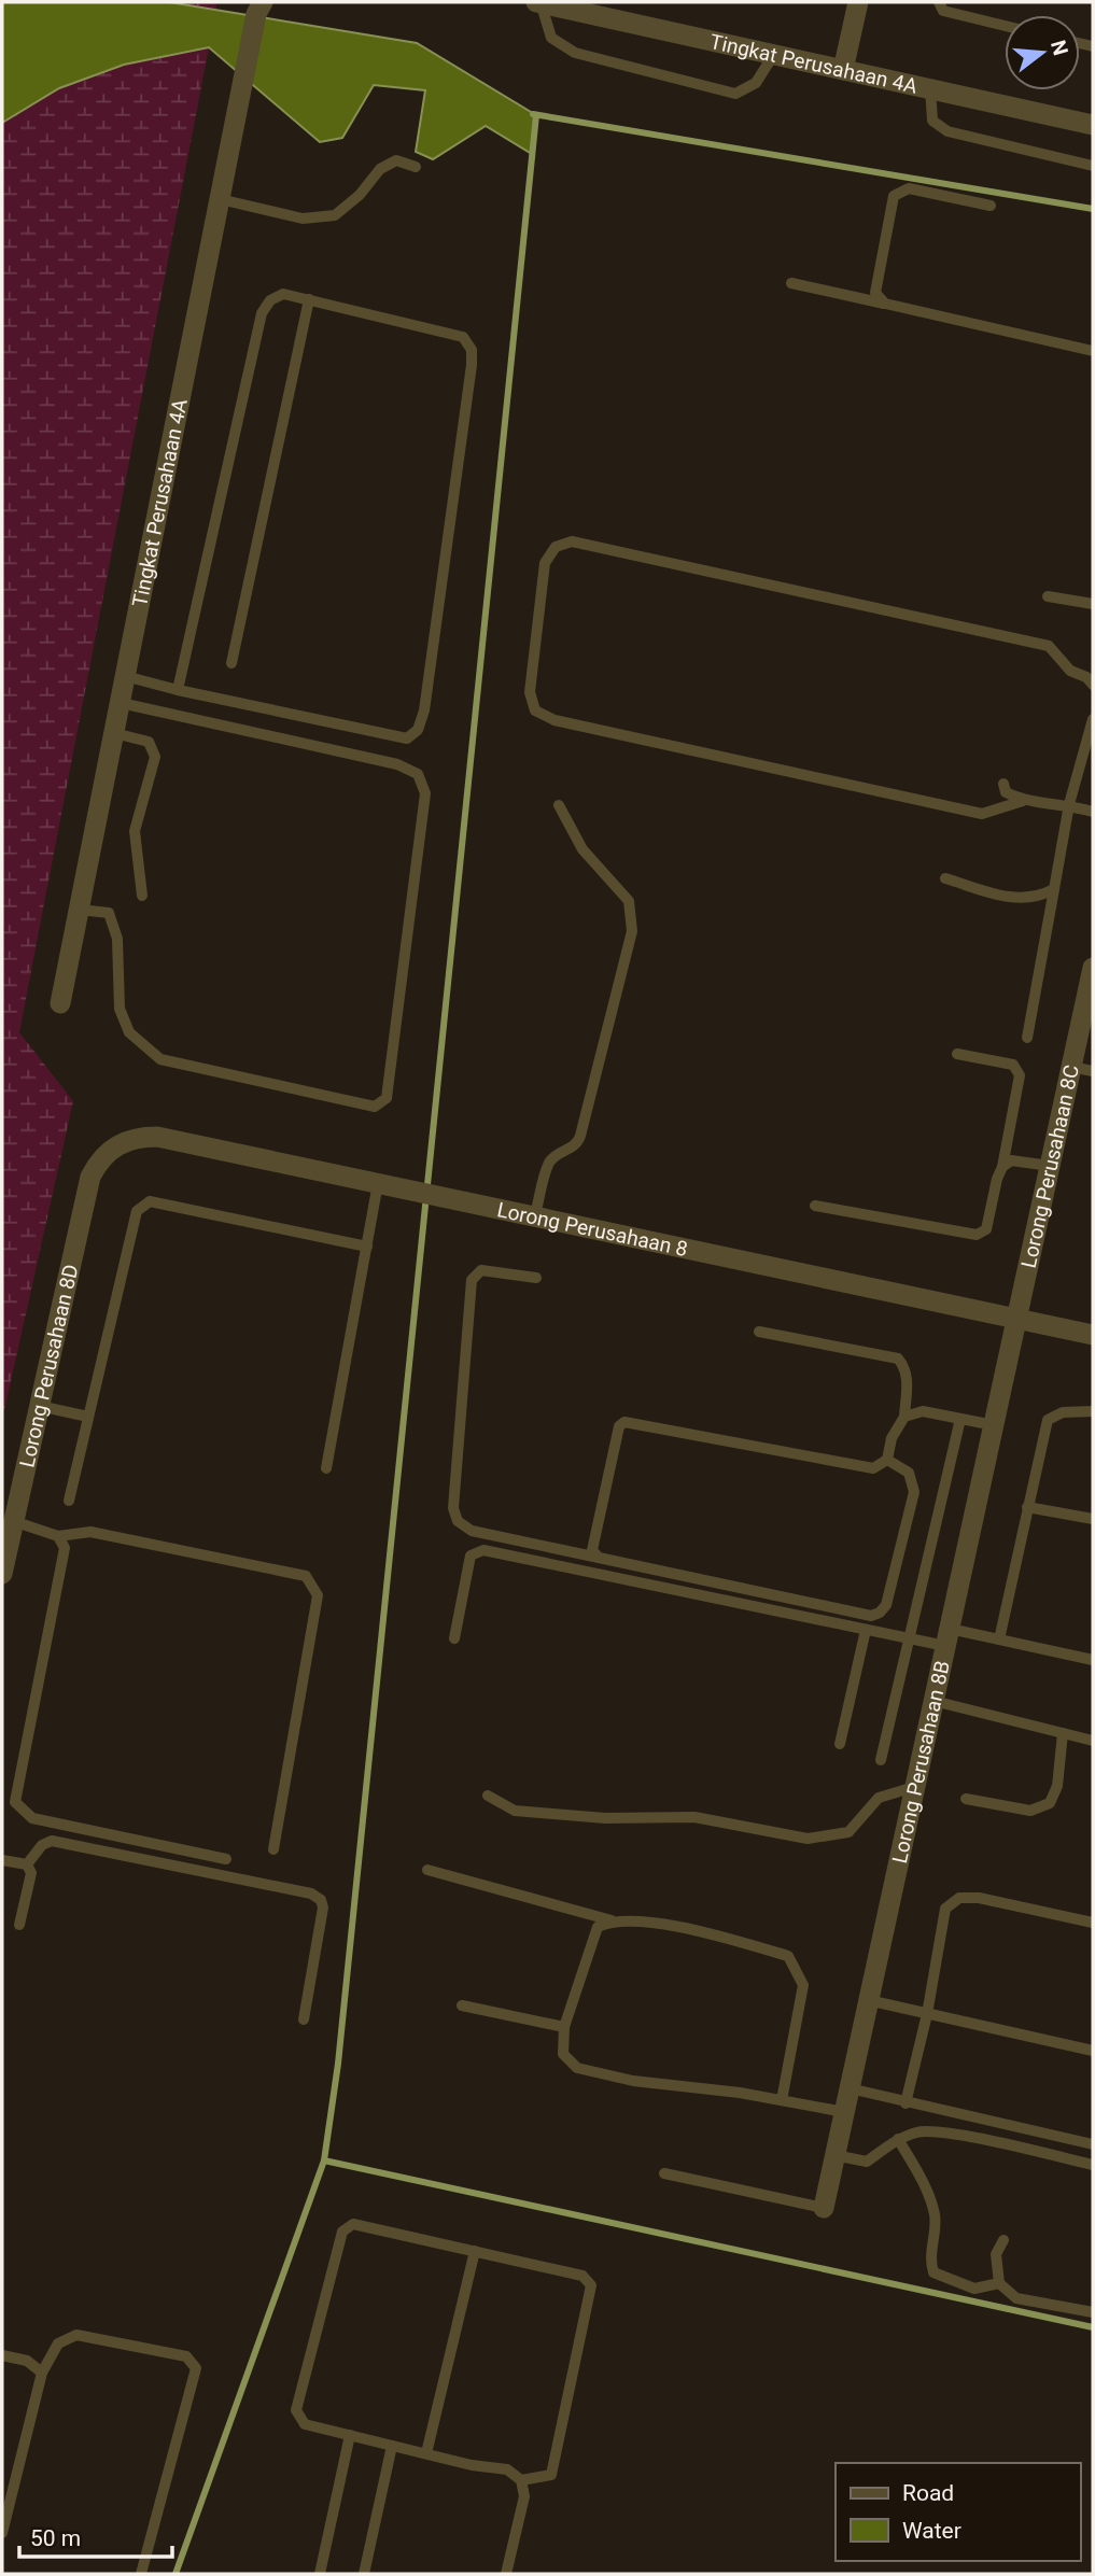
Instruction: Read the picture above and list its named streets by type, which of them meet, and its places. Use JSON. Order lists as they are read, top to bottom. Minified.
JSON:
{"streets":{"street":["Tingkat Perusahaan 4A","Lorong Perusahaan 8C","Lorong Perusahaan 8","Lorong Perusahaan 8D","Lorong Perusahaan 8B"]},"crossings":[["Lorong Perusahaan 8C","Lorong Perusahaan 8"],["Lorong Perusahaan 8C","Lorong Perusahaan 8B"],["Lorong Perusahaan 8","Lorong Perusahaan 8D"],["Lorong Perusahaan 8","Lorong Perusahaan 8B"]],"legend":["Road","Water"],"scale_bar":"50 m","north":"right"}
